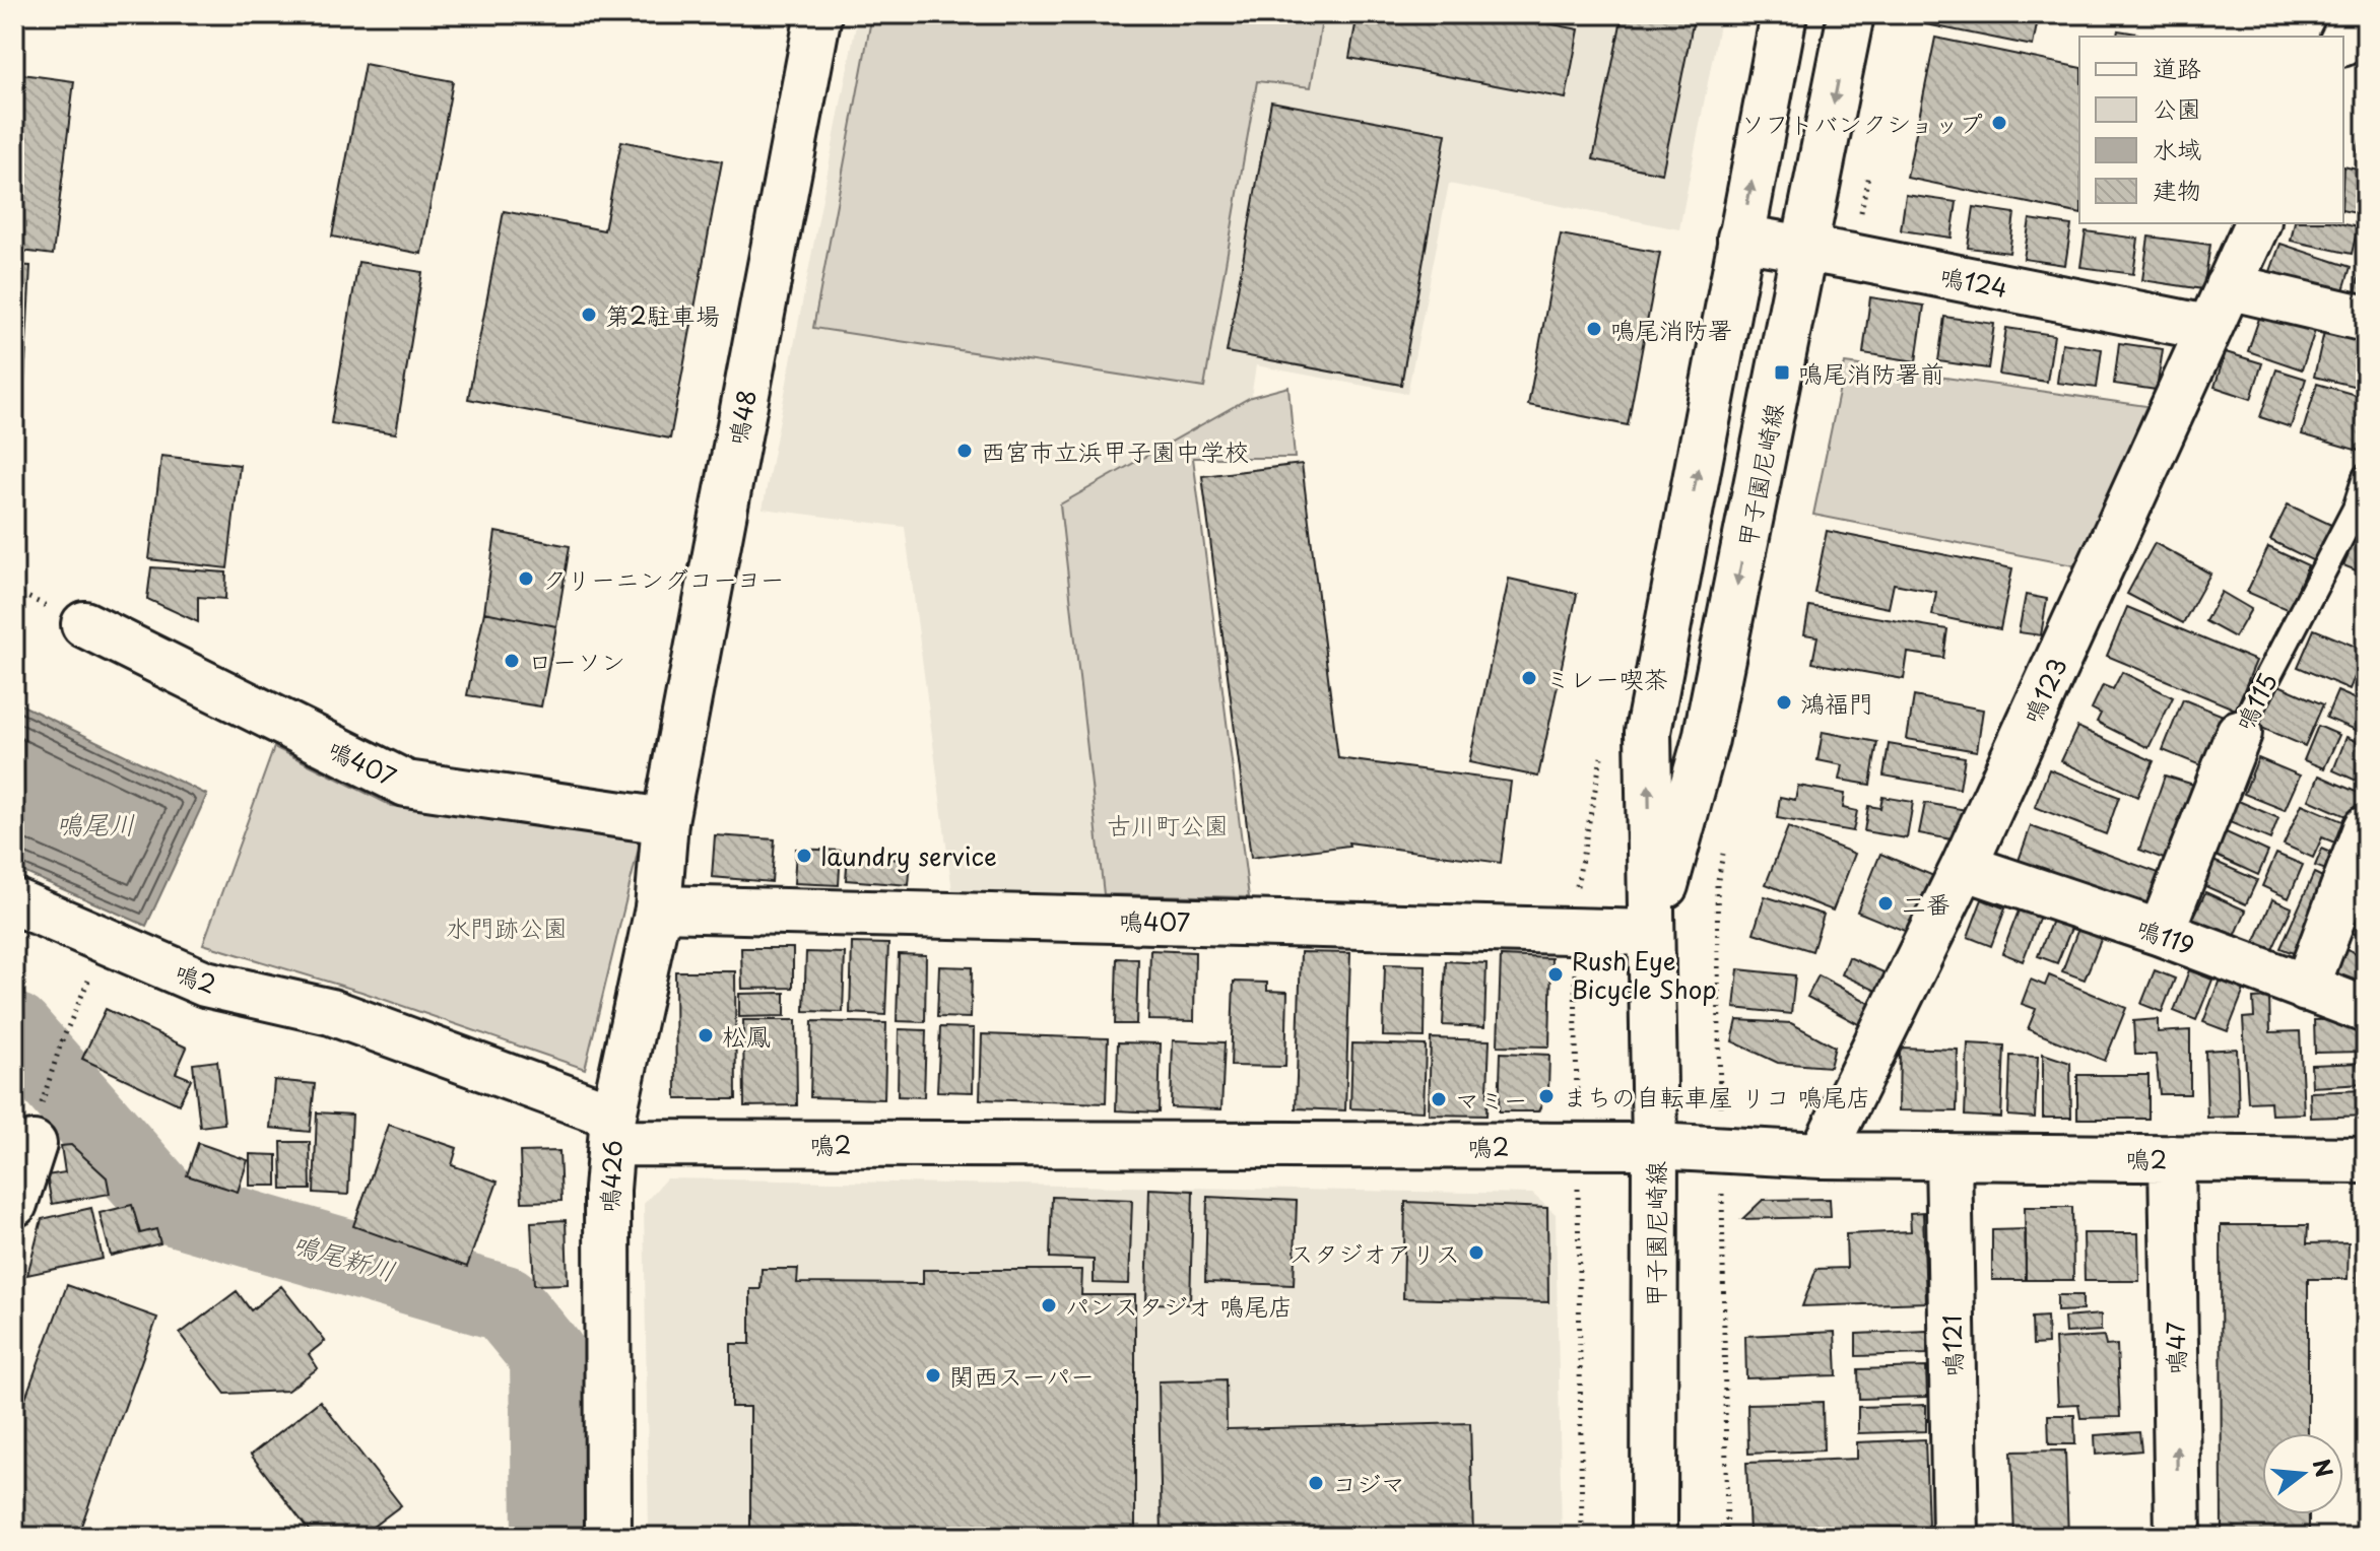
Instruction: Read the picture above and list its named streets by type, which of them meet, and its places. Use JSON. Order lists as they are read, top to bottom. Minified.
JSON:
{"streets":{"street":["鳴124","鳴48","甲子園尼崎線","鳴123","鳴115","鳴407","鳴119","鳴2","鳴426","鳴121","鳴47"]},"crossings":[["鳴124","甲子園尼崎線"],["鳴124","鳴123"],["鳴48","鳴407"],["鳴48","鳴426"],["甲子園尼崎線","鳴407"],["甲子園尼崎線","鳴2"],["鳴123","鳴119"],["鳴123","鳴2"],["鳴115","鳴119"],["鳴407","鳴426"],["鳴2","鳴426"],["鳴2","鳴121"],["鳴2","鳴47"]],"one_way":["鳴47"],"water":["鳴尾川","鳴尾新川"],"parks":["古川町公園","水門跡公園"],"places":{"other":["ソフトバンクショップ","第2駐車場","鳴尾消防署","西宮市立浜甲子園中学校","クリーニングコーヨー","ローソン","ミレー喫茶","鴻福門","laundry service","二番","Rush Eye Bicycle Shop","松鳳","まちの自転車屋 リコ 鳴尾店","マミー","スタジオアリス","パンスタジオ 鳴尾店","関西スーパー","コジマ"],"transit":["鳴尾消防署前"]},"legend":["道路","公園","水域","建物"],"north":"right"}
